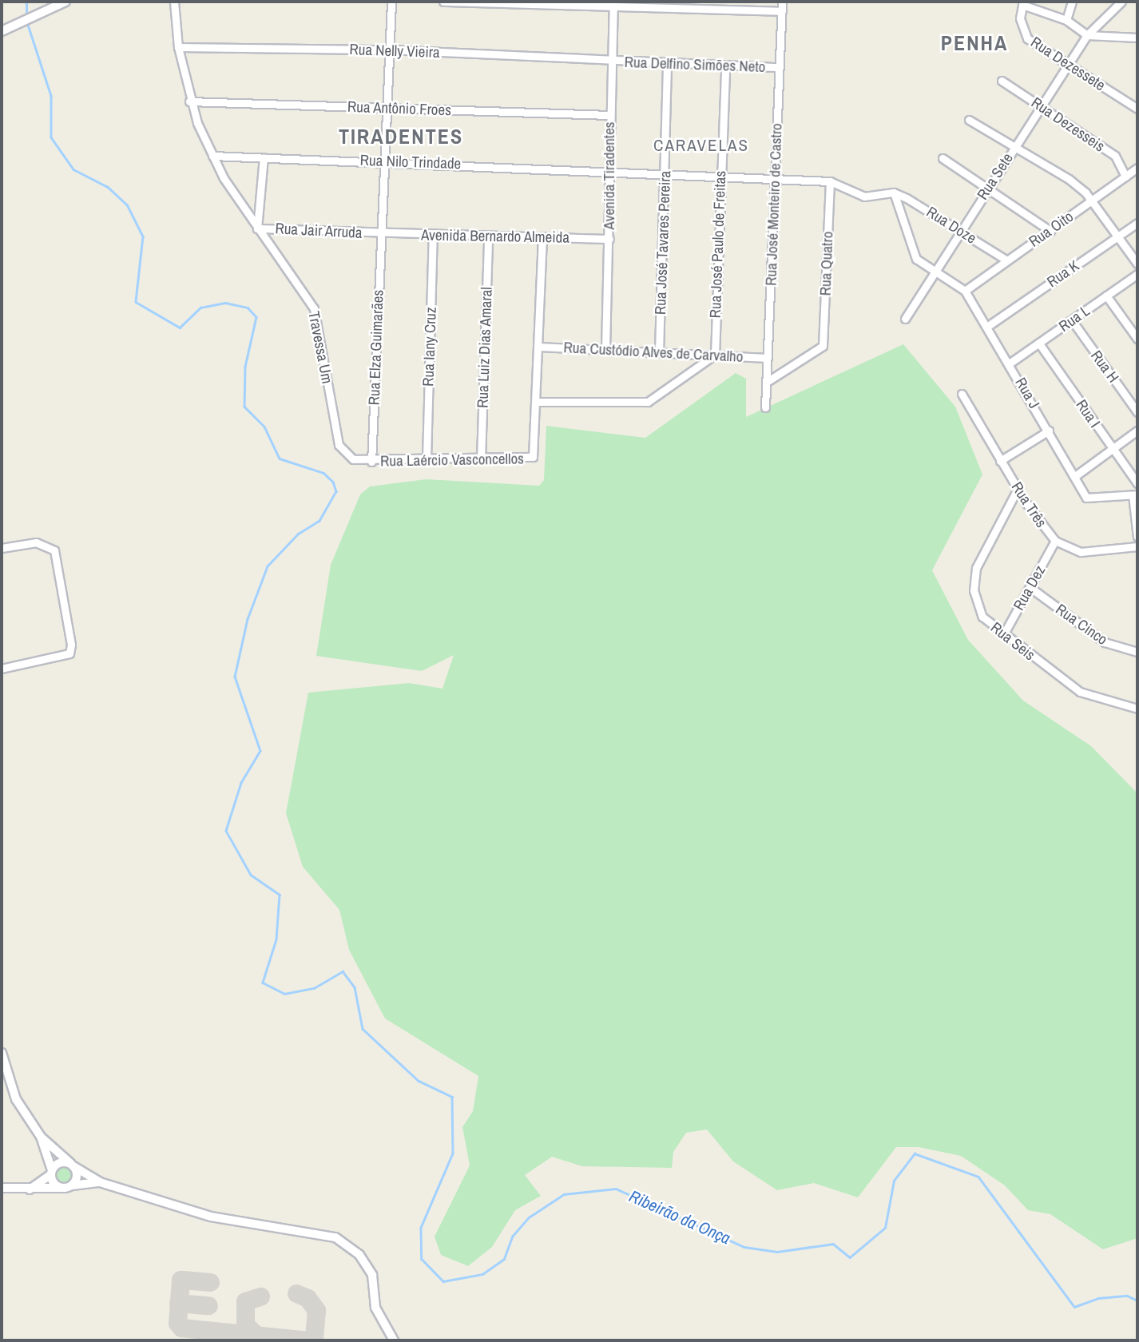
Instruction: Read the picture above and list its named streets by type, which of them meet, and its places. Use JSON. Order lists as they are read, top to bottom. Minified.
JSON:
{"streets":{"street":["Rua Nelly Vieira","Rua Dezessete","Rua Delfino Simões Neto","Rua Antônio Froes","Rua Dezesseis","Rua Nilo Trindade","Avenida Tiradentes","Rua Sete","Rua José Monteiro de Castro","Rua Doze","Rua Oito","Rua Jair Arruda","Avenida Bernardo Almeida","Rua José Tavares Pereira","Rua José Paulo de Freitas","Rua Quatro","Rua K","Rua L","Rua Iany Cruz","Travessa Um","Rua Elza Guimarães","Rua Luiz Dias Amaral","Rua Custódio Alves de Carvalho","Rua H","Rua J","Rua I","Rua Laércio Vasconcellos","Rua Três","Rua Dez","Rua Cinco","Rua Seis"]},"crossings":[["Rua Nelly Vieira","Rua Delfino Simões Neto"],["Rua Nelly Vieira","Avenida Tiradentes"],["Rua Nelly Vieira","Travessa Um"],["Rua Nelly Vieira","Rua Elza Guimarães"],["Rua Dezessete","Rua Sete"],["Rua Delfino Simões Neto","Avenida Tiradentes"],["Rua Delfino Simões Neto","Rua José Monteiro de Castro"],["Rua Delfino Simões Neto","Rua José Tavares Pereira"],["Rua Delfino Simões Neto","Rua José Paulo de Freitas"],["Rua Antônio Froes","Avenida Tiradentes"],["Rua Antônio Froes","Travessa Um"],["Rua Antônio Froes","Rua Elza Guimarães"],["Rua Dezesseis","Rua Sete"],["Rua Dezesseis","Rua Oito"],["Rua Nilo Trindade","Avenida Tiradentes"],["Rua Nilo Trindade","Rua José Monteiro de Castro"],["Rua Nilo Trindade","Rua Doze"],["Rua Nilo Trindade","Rua José Tavares Pereira"],["Rua Nilo Trindade","Rua José Paulo de Freitas"],["Rua Nilo Trindade","Rua Quatro"],["Rua Nilo Trindade","Travessa Um"],["Rua Nilo Trindade","Rua Elza Guimarães"],["Avenida Tiradentes","Avenida Bernardo Almeida"],["Avenida Tiradentes","Rua Custódio Alves de Carvalho"],["Rua Sete","Rua Doze"],["Rua José Monteiro de Castro","Rua Quatro"],["Rua José Monteiro de Castro","Rua Custódio Alves de Carvalho"],["Rua Doze","Rua Oito"],["Rua Oito","Rua J"],["Rua Jair Arruda","Avenida Bernardo Almeida"],["Rua Jair Arruda","Travessa Um"],["Rua Jair Arruda","Rua Elza Guimarães"],["Avenida Bernardo Almeida","Rua Iany Cruz"],["Avenida Bernardo Almeida","Rua Elza Guimarães"],["Avenida Bernardo Almeida","Rua Luiz Dias Amaral"],["Rua José Tavares Pereira","Rua Custódio Alves de Carvalho"],["Rua José Paulo de Freitas","Rua Custódio Alves de Carvalho"],["Rua K","Rua J"],["Rua L","Rua H"],["Rua L","Rua J"],["Rua L","Rua I"],["Rua Iany Cruz","Rua Laércio Vasconcellos"],["Travessa Um","Rua Elza Guimarães"],["Travessa Um","Rua Laércio Vasconcellos"],["Rua Elza Guimarães","Rua Laércio Vasconcellos"],["Rua Luiz Dias Amaral","Rua Laércio Vasconcellos"],["Rua Três","Rua Dez"],["Rua Três","Rua Seis"],["Rua Dez","Rua Cinco"],["Rua Dez","Rua Seis"]],"districts":["PENHA","TIRADENTES","CARAVELAS"],"water":["Ribeirão da Onça"]}
